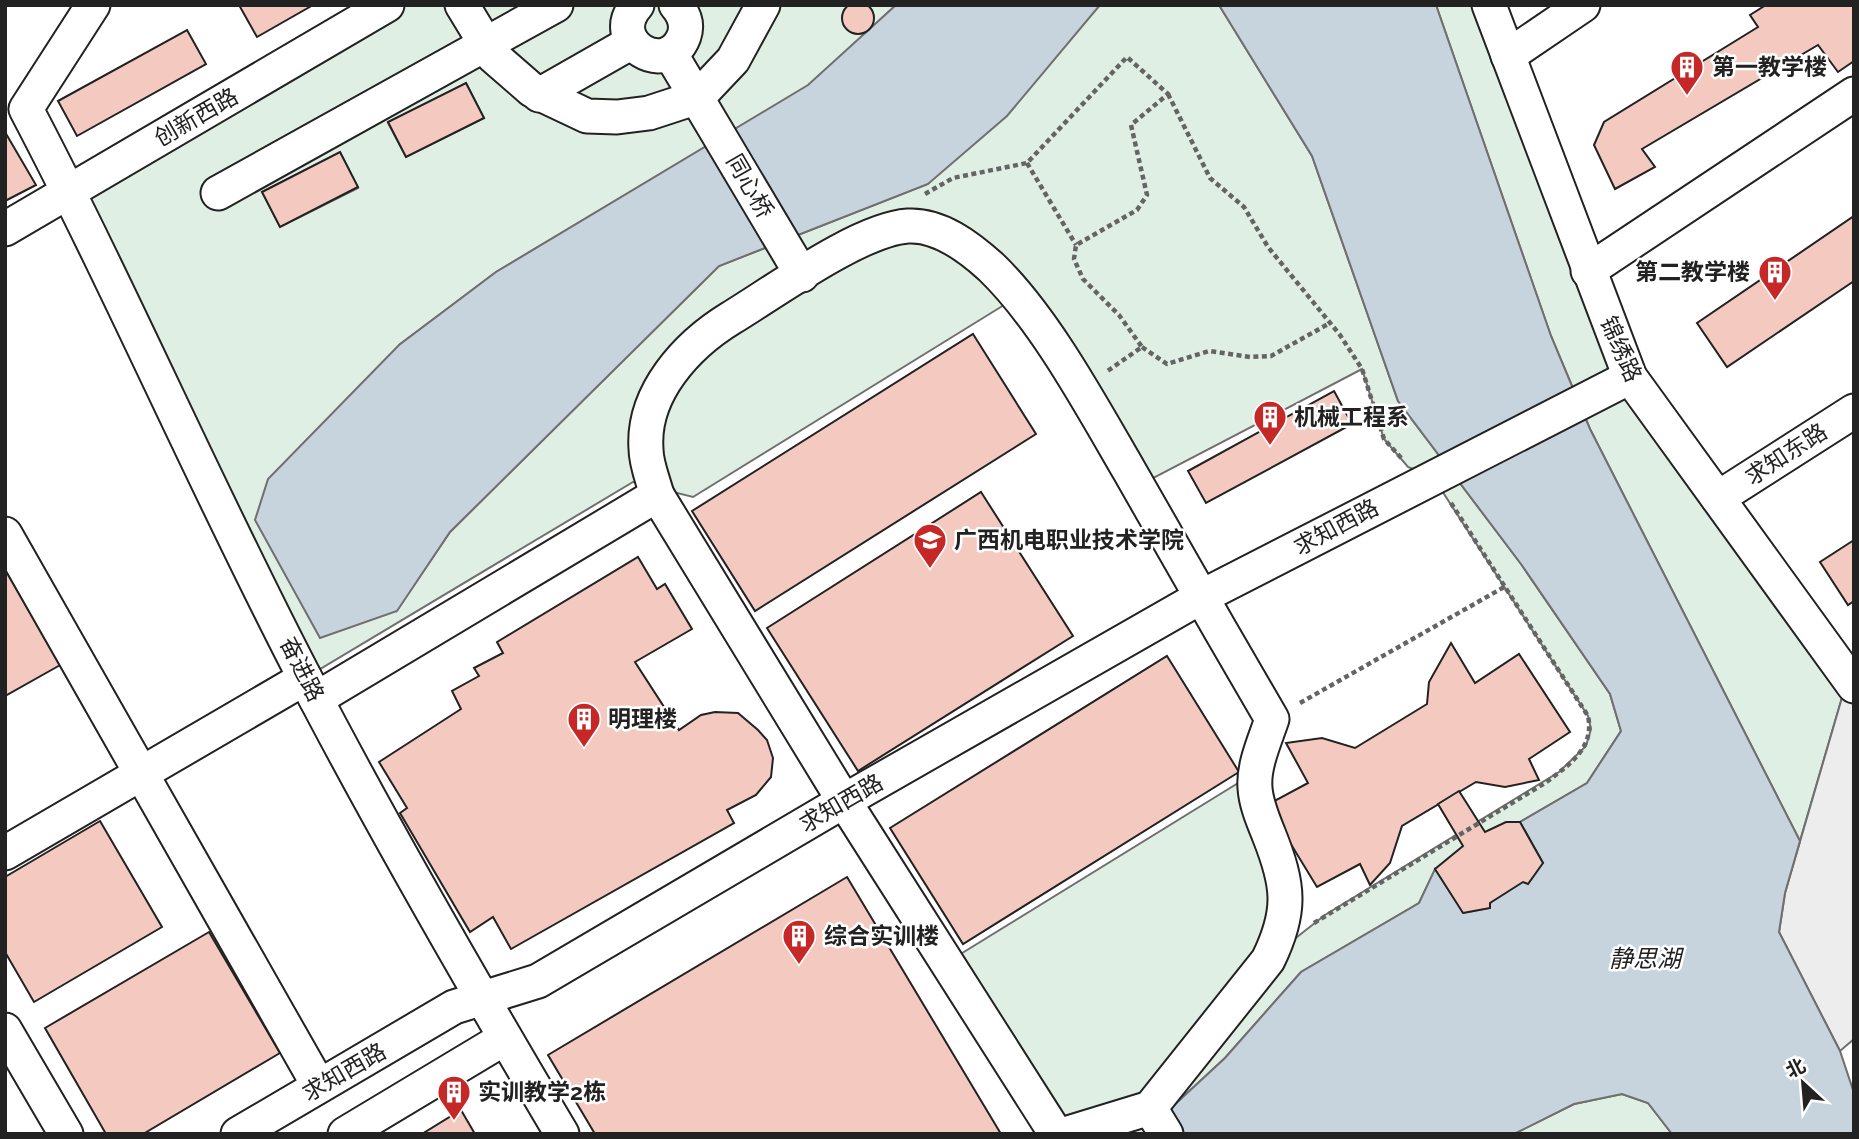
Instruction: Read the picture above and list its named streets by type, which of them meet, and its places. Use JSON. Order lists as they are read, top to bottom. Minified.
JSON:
{"streets":{"lane":["创新西路","同心桥","锦绣路","求知东路","求知西路","奋进路"]},"crossings":[["创新西路","奋进路"],["锦绣路","求知东路"],["锦绣路","求知西路"],["求知西路","奋进路"]],"water":["静思湖"],"places":{"building":["第一教学楼","第二教学楼","机械工程系","明理楼","综合实训楼","实训教学2栋"],"school or university":["广西机电职业技术学院"]},"north":"top left"}
